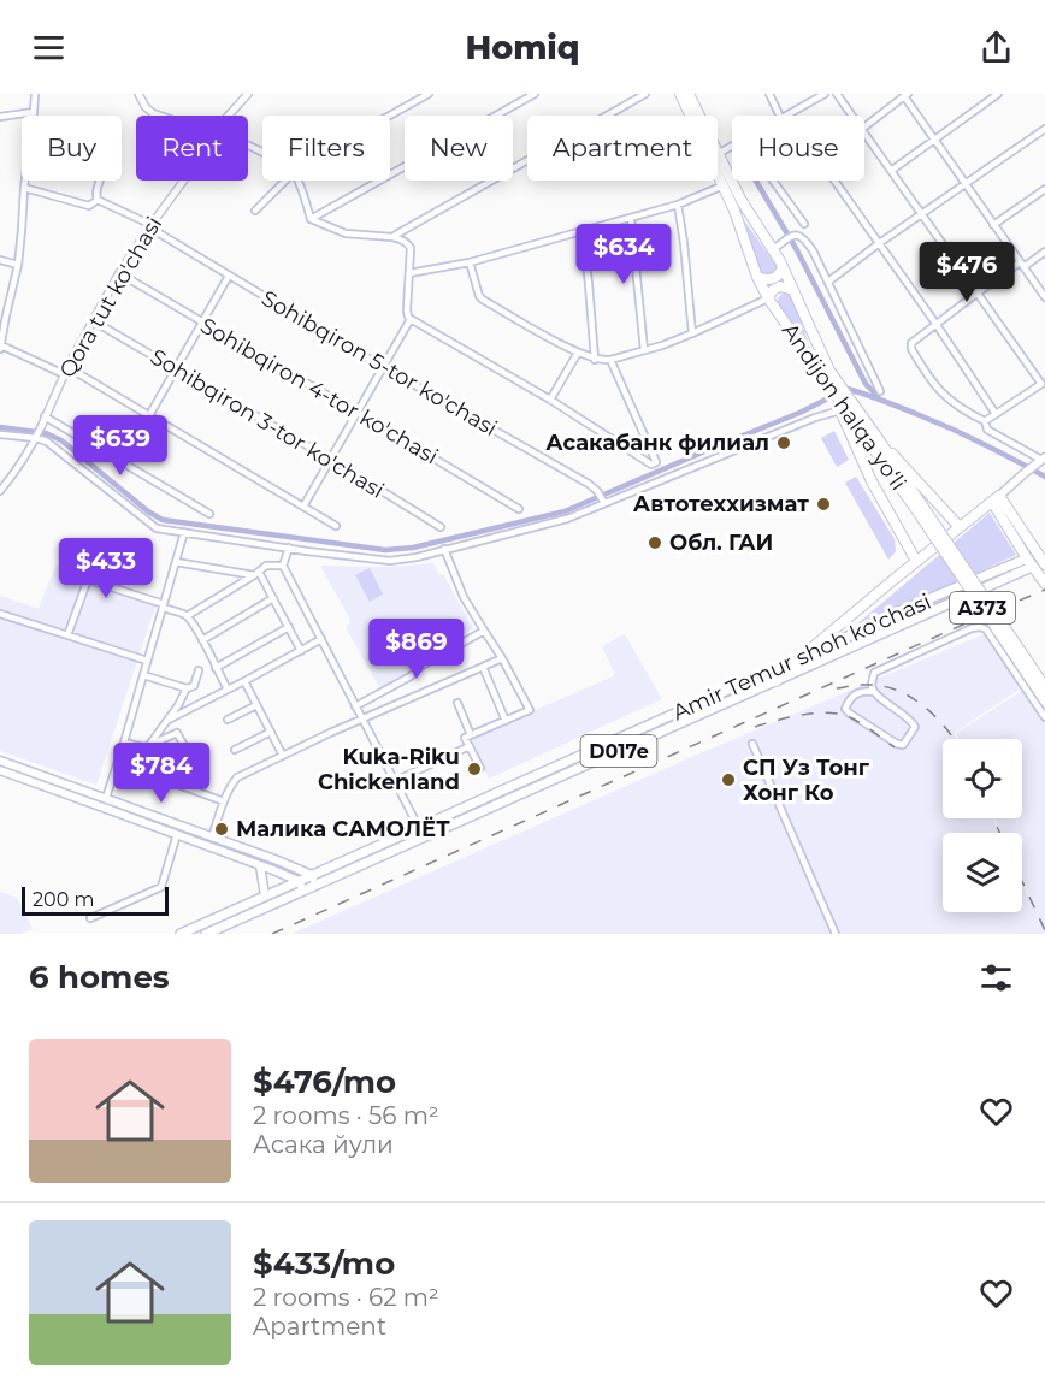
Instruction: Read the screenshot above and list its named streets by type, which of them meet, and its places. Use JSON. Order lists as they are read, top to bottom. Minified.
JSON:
{"streets":{"highway":["Andijon halqa yo‘li","A373","Amir Temur shoh ko'chasi"],"main road":["D017e"],"street":["Qora tut ko'chasi","Sohibqiron 5-tor ko'chasi","Sohibqiron 4-tor ko'chasi","Sohibqiron 3-tor ko'chasi"]},"crossings":[["Qora tut ko'chasi","Sohibqiron 5-tor ko'chasi"],["Qora tut ko'chasi","Sohibqiron 4-tor ko'chasi"],["Qora tut ko'chasi","Sohibqiron 3-tor ko'chasi"]],"places":["Асакабанк филиал","Автотеххизмат","Обл. ГАИ","Kuka-Riku Chickenland","СП Уз Тонг Хонг Ко","Малика САМОЛЁТ"],"scale_bar":"200 m","page":{"header":"Homiq","chip":["Buy","Rent","Filters","New","Apartment","House"],"price":["$634","$476","$639","$433","$869","$784"],"scale":"200 m","heading":"6 homes","list":[{"name":"$476/mo","note":"2 rooms · 56 m² · Асака йули"},{"name":"$433/mo","note":"2 rooms · 62 m² · Apartment"}]}}
